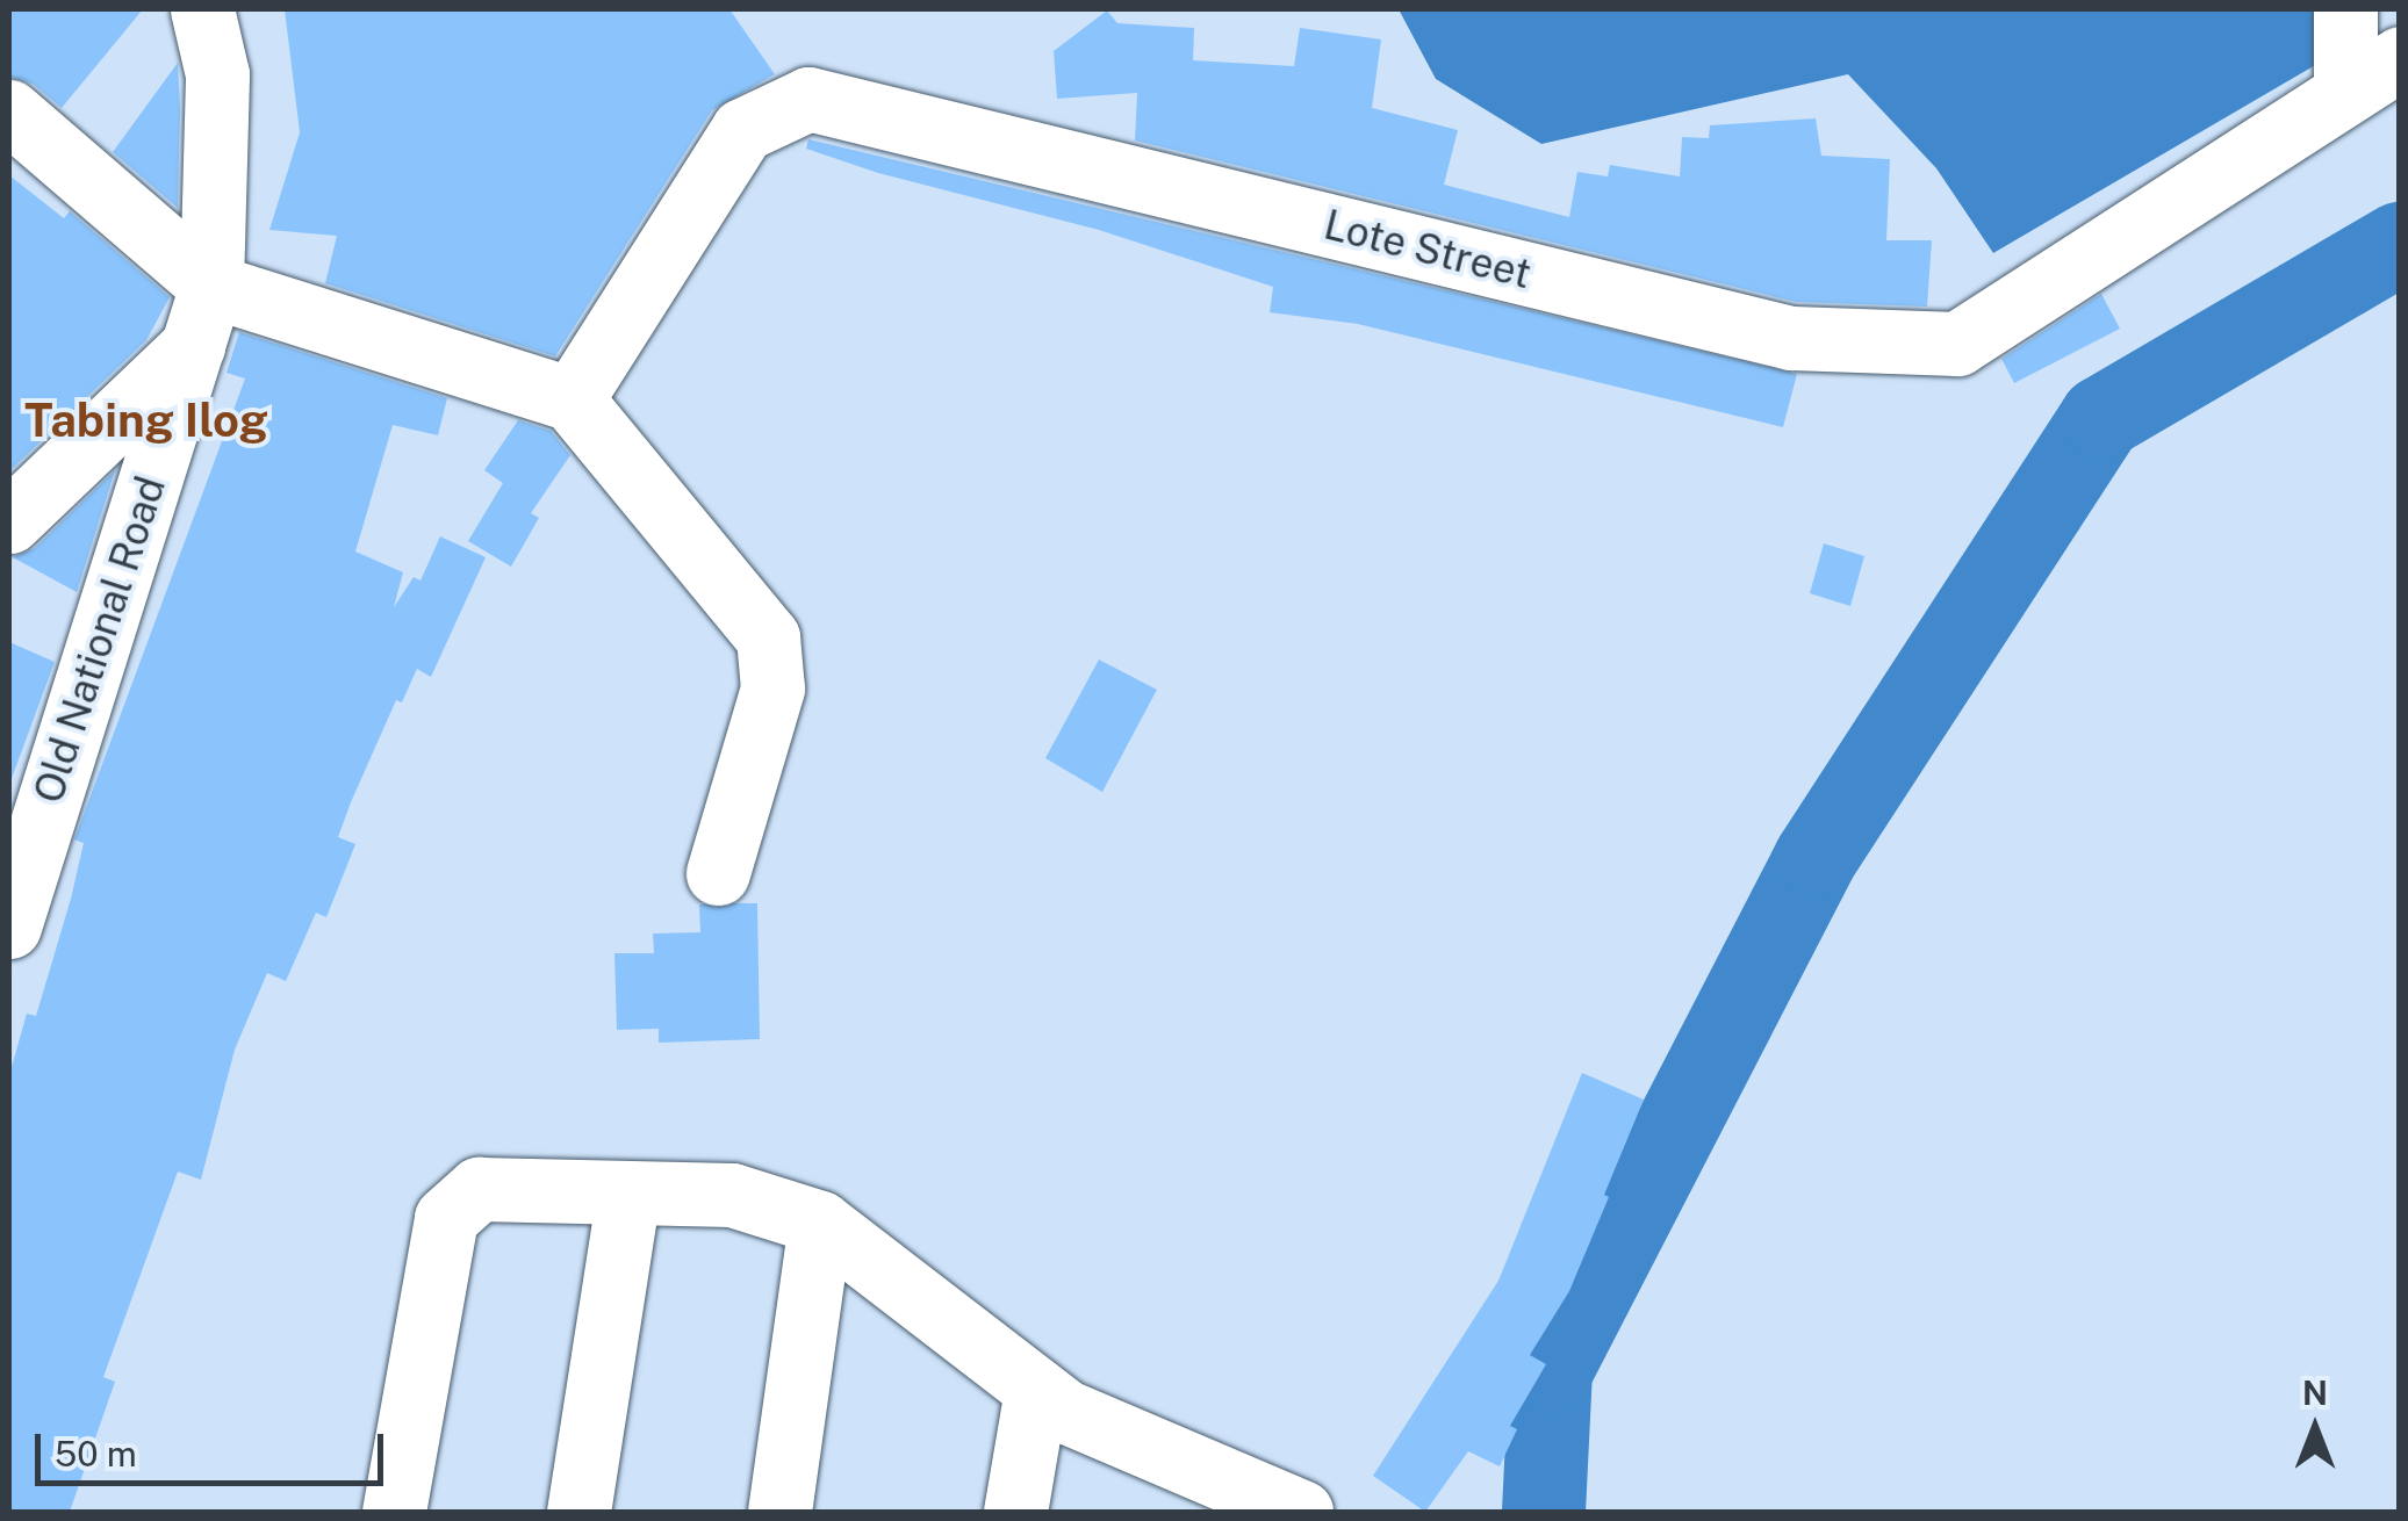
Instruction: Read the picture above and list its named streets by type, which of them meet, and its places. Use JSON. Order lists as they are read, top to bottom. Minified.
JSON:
{"streets":{"street":["Lote Street","Old National Road"]},"districts":["Tabing Ilog"],"scale_bar":"50 m","north":"top"}
